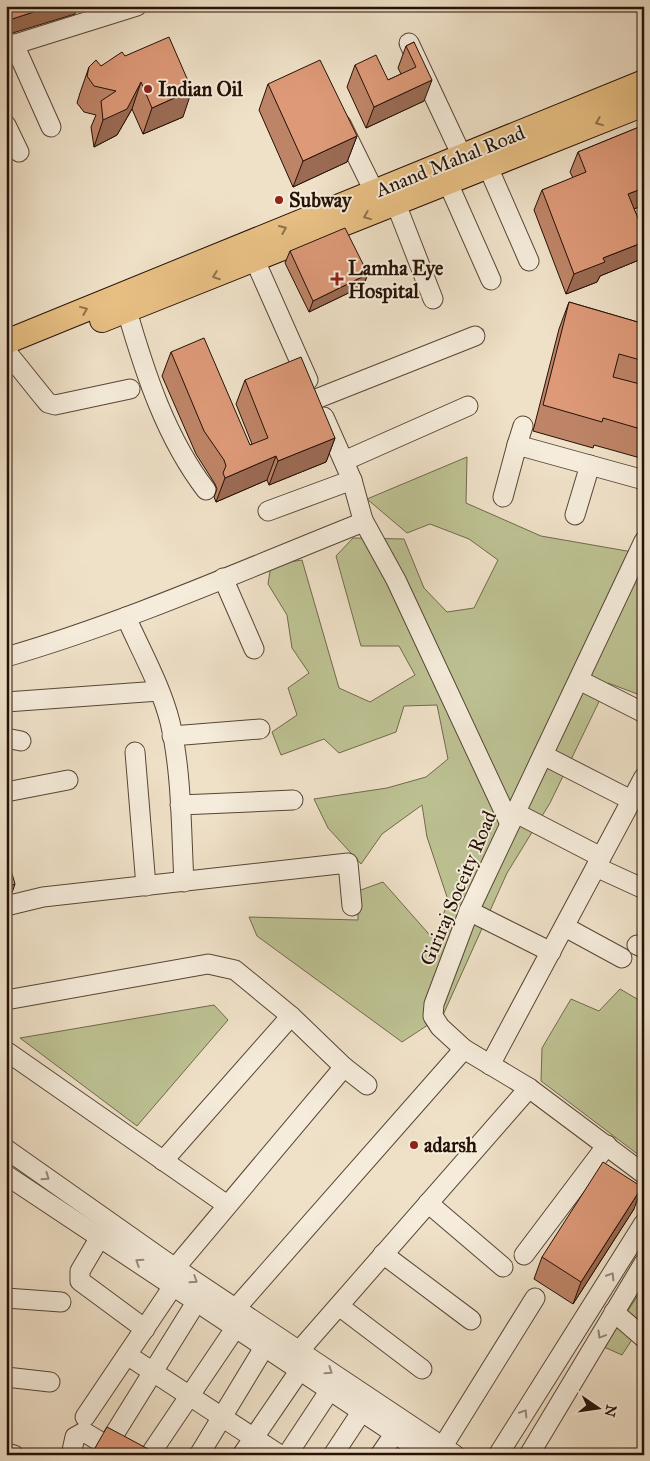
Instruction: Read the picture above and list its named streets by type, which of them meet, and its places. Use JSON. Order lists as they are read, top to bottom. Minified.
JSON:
{"streets":{"main road":["Anand Mahal Road"],"street":["Giriraj Soceity Road"]},"places":{"other":["Indian Oil","Subway","adarsh"],"health":["Lamha Eye Hospital"]},"north":"right"}
